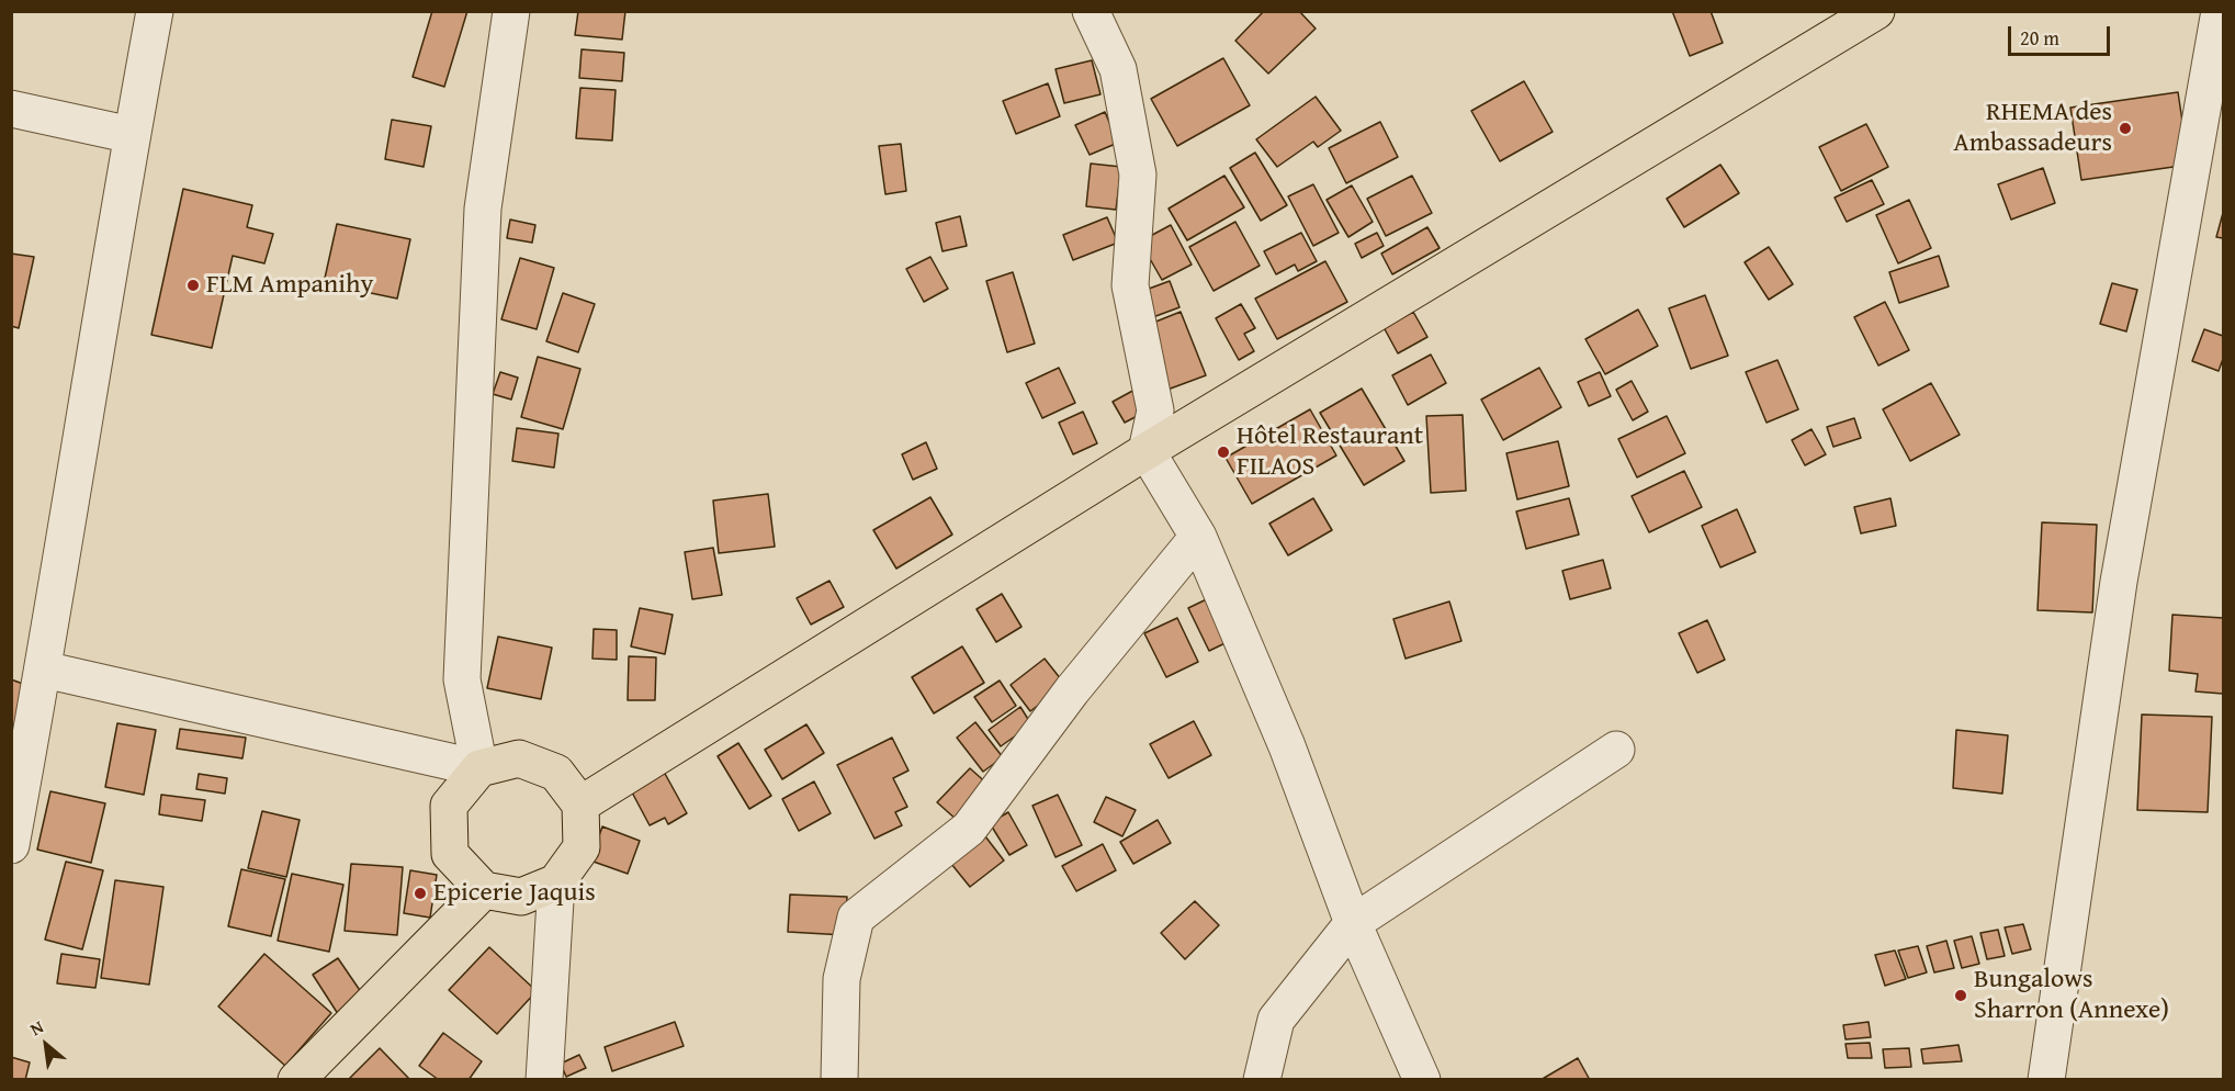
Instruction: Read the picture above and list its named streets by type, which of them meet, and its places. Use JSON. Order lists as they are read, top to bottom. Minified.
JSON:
{"places":["RHEMA des Ambassadeurs","FLM Ampanihy","Hôtel Restaurant FILAOS","Epicerie Jaquis","Bungalows Sharron (Annexe)"],"scale_bar":"20 m","north":"top left"}
